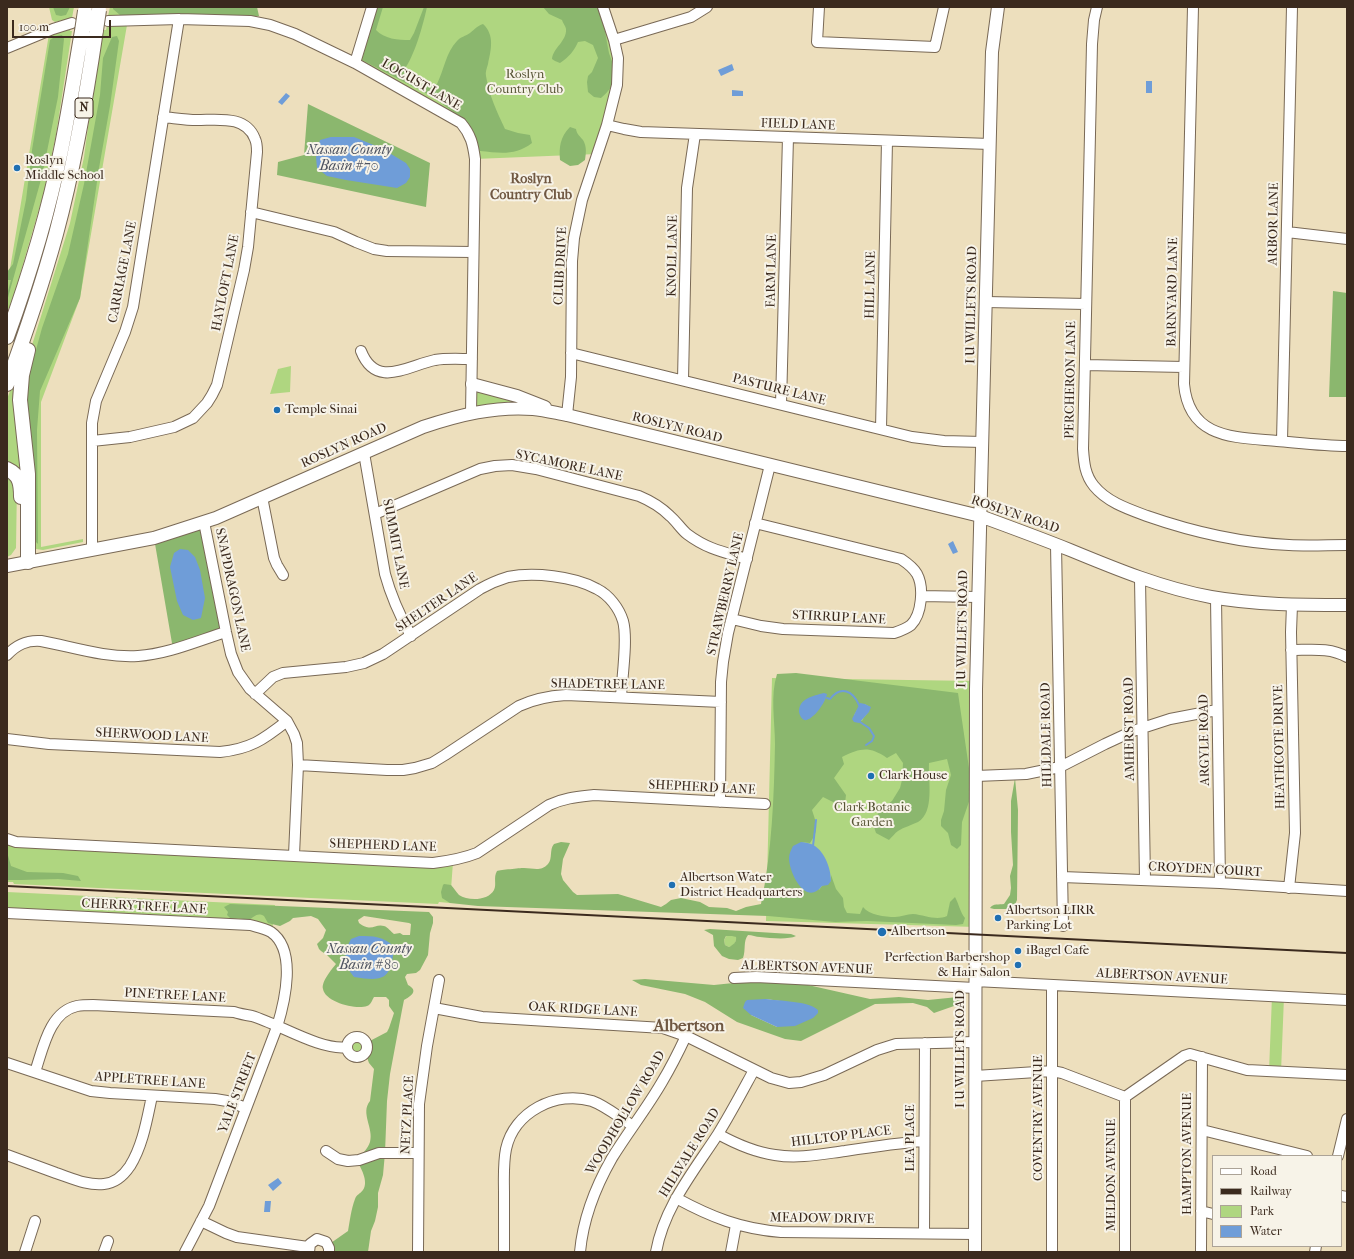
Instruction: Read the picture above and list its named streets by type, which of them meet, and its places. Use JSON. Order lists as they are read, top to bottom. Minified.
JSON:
{"streets":{"highway":["N"],"main road":["I U WILLETS ROAD","ROSLYN ROAD"],"street":["LOCUST LANE","FIELD LANE","ARBOR LANE","KNOLL LANE","CLUB DRIVE","FARM LANE","CARRIAGE LANE","HAYLOFT LANE","HILL LANE","BARNYARD LANE","PERCHERON LANE","PASTURE LANE","SYCAMORE LANE","SUMMIT LANE","SNAPDRAGON LANE","STRAWBERRY LANE","SHELTER LANE","STIRRUP LANE","SHADETREE LANE","AMHERST ROAD","HILLDALE ROAD","SHERWOOD LANE","ARGYLE ROAD","HEATHCOTE DRIVE","SHEPHERD LANE","CROYDEN COURT","CHERRYTREE LANE","ALBERTSON AVENUE","PINETREE LANE","OAK RIDGE LANE","APPLETREE LANE","YALE STREET","WOODHOLLOW ROAD","NETZ PLACE","COVENTRY AVENUE","HILLTOP PLACE","LEA PLACE","HILLVALE ROAD","HAMPTON AVENUE","MELDON AVENUE","MEADOW DRIVE"]},"crossings":[["LOCUST LANE","N"],["LOCUST LANE","CARRIAGE LANE"],["LOCUST LANE","ROSLYN ROAD"],["FIELD LANE","KNOLL LANE"],["FIELD LANE","CLUB DRIVE"],["FIELD LANE","FARM LANE"],["FIELD LANE","HILL LANE"],["FIELD LANE","I U WILLETS ROAD"],["ARBOR LANE","BARNYARD LANE"],["KNOLL LANE","PASTURE LANE"],["CLUB DRIVE","PASTURE LANE"],["CLUB DRIVE","ROSLYN ROAD"],["FARM LANE","PASTURE LANE"],["CARRIAGE LANE","HAYLOFT LANE"],["CARRIAGE LANE","ROSLYN ROAD"],["HILL LANE","PASTURE LANE"],["I U WILLETS ROAD","PASTURE LANE"],["I U WILLETS ROAD","ROSLYN ROAD"],["I U WILLETS ROAD","ALBERTSON AVENUE"],["I U WILLETS ROAD","OAK RIDGE LANE"],["I U WILLETS ROAD","MEADOW DRIVE"],["ROSLYN ROAD","SUMMIT LANE"],["ROSLYN ROAD","SNAPDRAGON LANE"],["ROSLYN ROAD","STRAWBERRY LANE"],["ROSLYN ROAD","AMHERST ROAD"],["ROSLYN ROAD","HILLDALE ROAD"],["ROSLYN ROAD","ARGYLE ROAD"],["ROSLYN ROAD","HEATHCOTE DRIVE"],["SYCAMORE LANE","SUMMIT LANE"],["SYCAMORE LANE","STRAWBERRY LANE"],["SUMMIT LANE","SHELTER LANE"],["SNAPDRAGON LANE","SHELTER LANE"],["SNAPDRAGON LANE","SHADETREE LANE"],["SNAPDRAGON LANE","SHERWOOD LANE"],["SNAPDRAGON LANE","SHEPHERD LANE"],["STRAWBERRY LANE","STIRRUP LANE"],["STRAWBERRY LANE","SHADETREE LANE"],["STRAWBERRY LANE","SHEPHERD LANE"],["SHELTER LANE","SHADETREE LANE"],["AMHERST ROAD","CROYDEN COURT"],["HILLDALE ROAD","CROYDEN COURT"],["ARGYLE ROAD","CROYDEN COURT"],["HEATHCOTE DRIVE","CROYDEN COURT"],["CHERRYTREE LANE","YALE STREET"],["ALBERTSON AVENUE","COVENTRY AVENUE"],["PINETREE LANE","APPLETREE LANE"],["PINETREE LANE","YALE STREET"],["OAK RIDGE LANE","WOODHOLLOW ROAD"],["OAK RIDGE LANE","NETZ PLACE"],["OAK RIDGE LANE","LEA PLACE"],["OAK RIDGE LANE","HILLVALE ROAD"],["APPLETREE LANE","YALE STREET"],["HILLTOP PLACE","LEA PLACE"],["HILLTOP PLACE","HILLVALE ROAD"],["LEA PLACE","MEADOW DRIVE"],["HILLVALE ROAD","MEADOW DRIVE"]],"districts":["Roslyn Country Club","Albertson"],"water":["Nassau County Basin #70","Nassau County Basin #80"],"parks":["Roslyn Country Club","Clark Botanic Garden"],"places":["Roslyn Middle School","Temple Sinai","Clark House","Albertson Water District Headquarters","Albertson LIRR Parking Lot","Albertson","iBagel Cafe","Perfection Barbershop & Hair Salon"],"legend":["Road","Railway","Park","Water"],"scale_bar":"100 m"}
